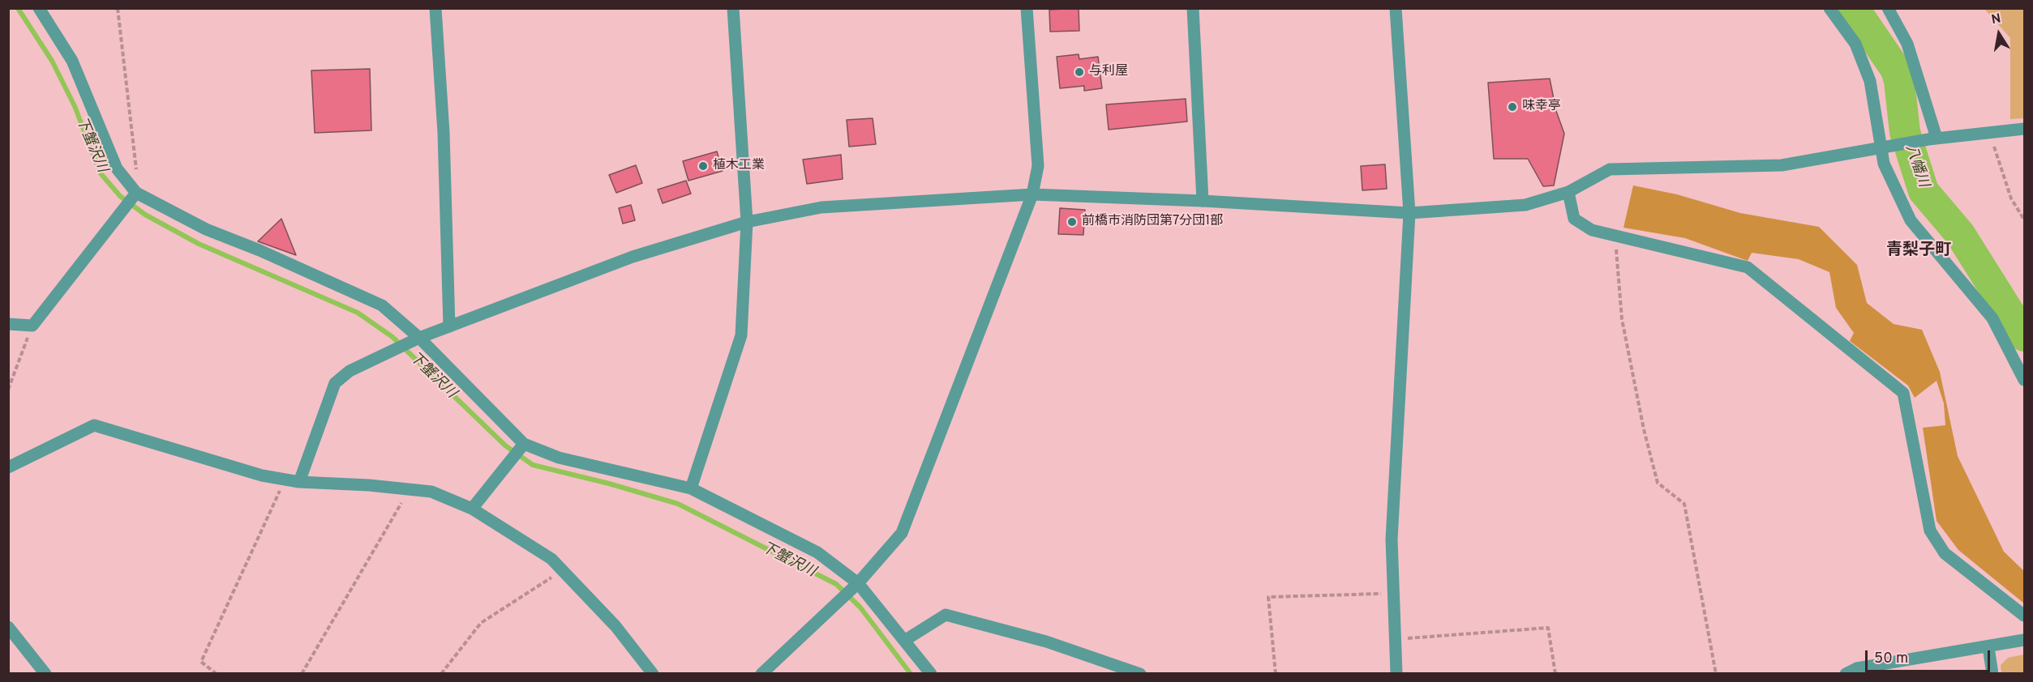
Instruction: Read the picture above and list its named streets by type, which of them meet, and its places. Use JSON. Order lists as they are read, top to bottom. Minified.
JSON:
{"districts":["青梨子町"],"water":["下蟹沢川","八幡川"],"places":["与利屋","味幸亭","植木工業","前橋市消防団第7分団1部"],"scale_bar":"50 m","north":"top"}
